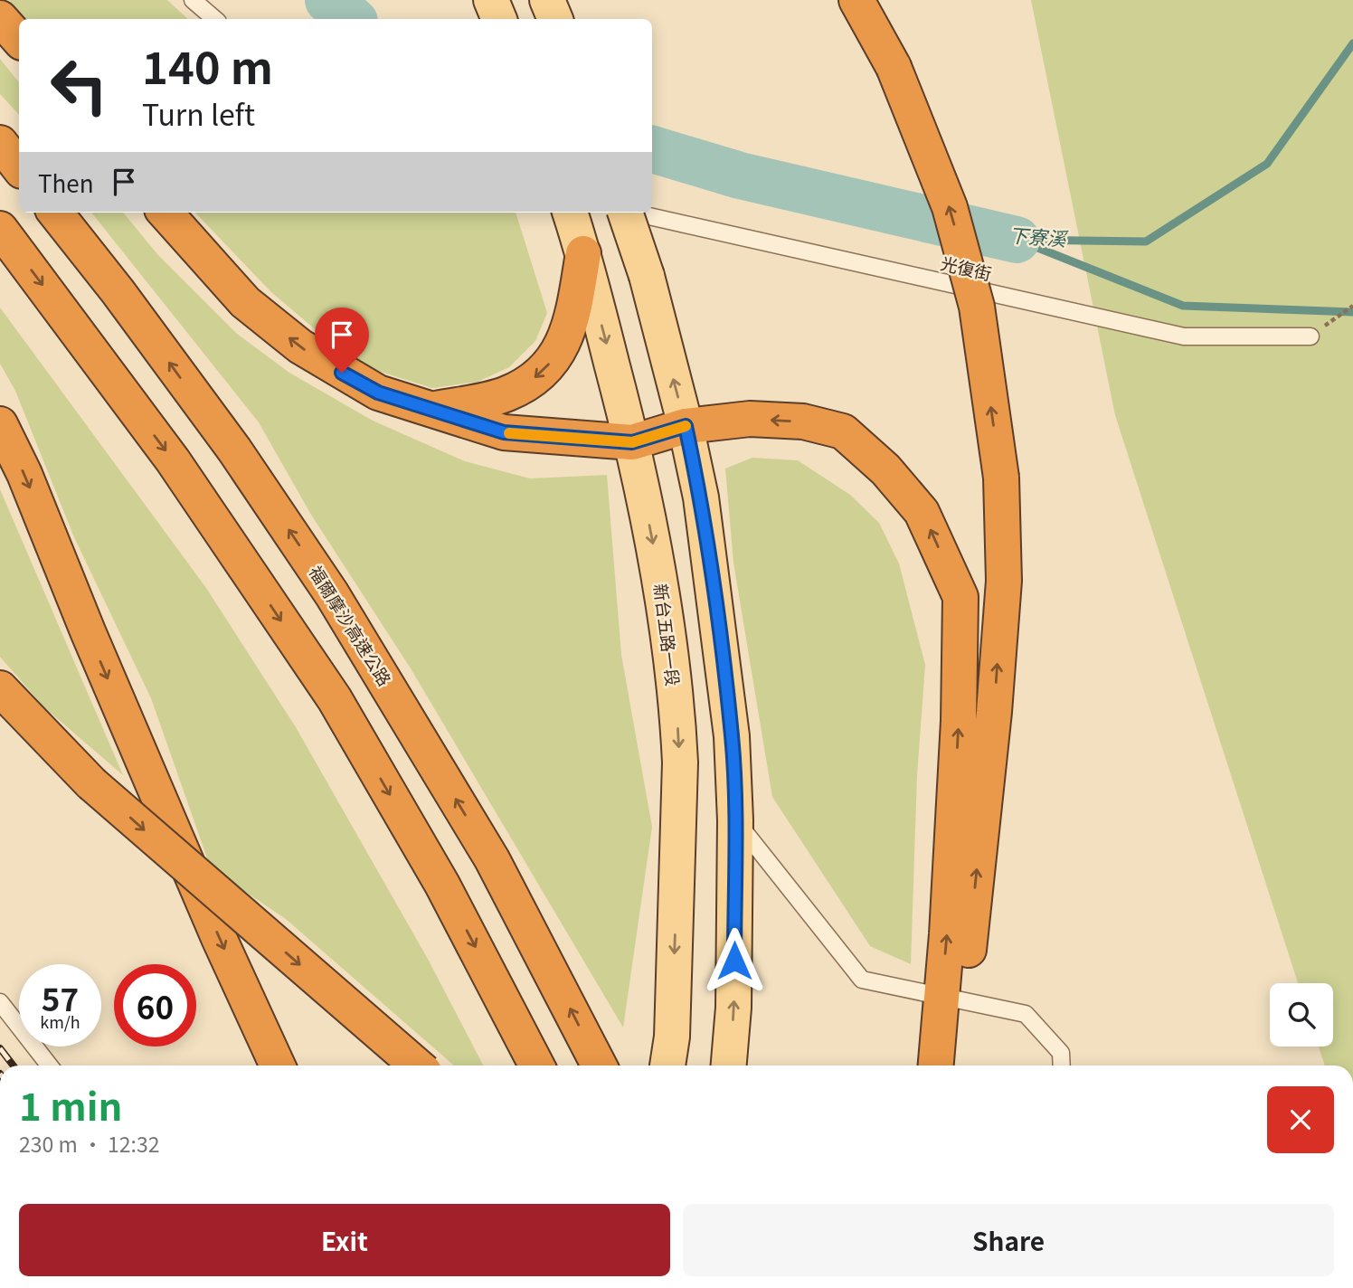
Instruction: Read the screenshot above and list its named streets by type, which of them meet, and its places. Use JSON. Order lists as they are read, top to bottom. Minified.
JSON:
{"streets":{"highway":["福爾摩沙高速公路"],"main road":["新台五路一段"],"lane":["光復街"]},"water":["下寮溪"],"page":{"turn":["140 m","Turn left"],"then":"Then","speed":"57 km/h","limit":"60","heading":["1 min","230 m · 12:32"],"buttons":["Exit","Share"]}}
